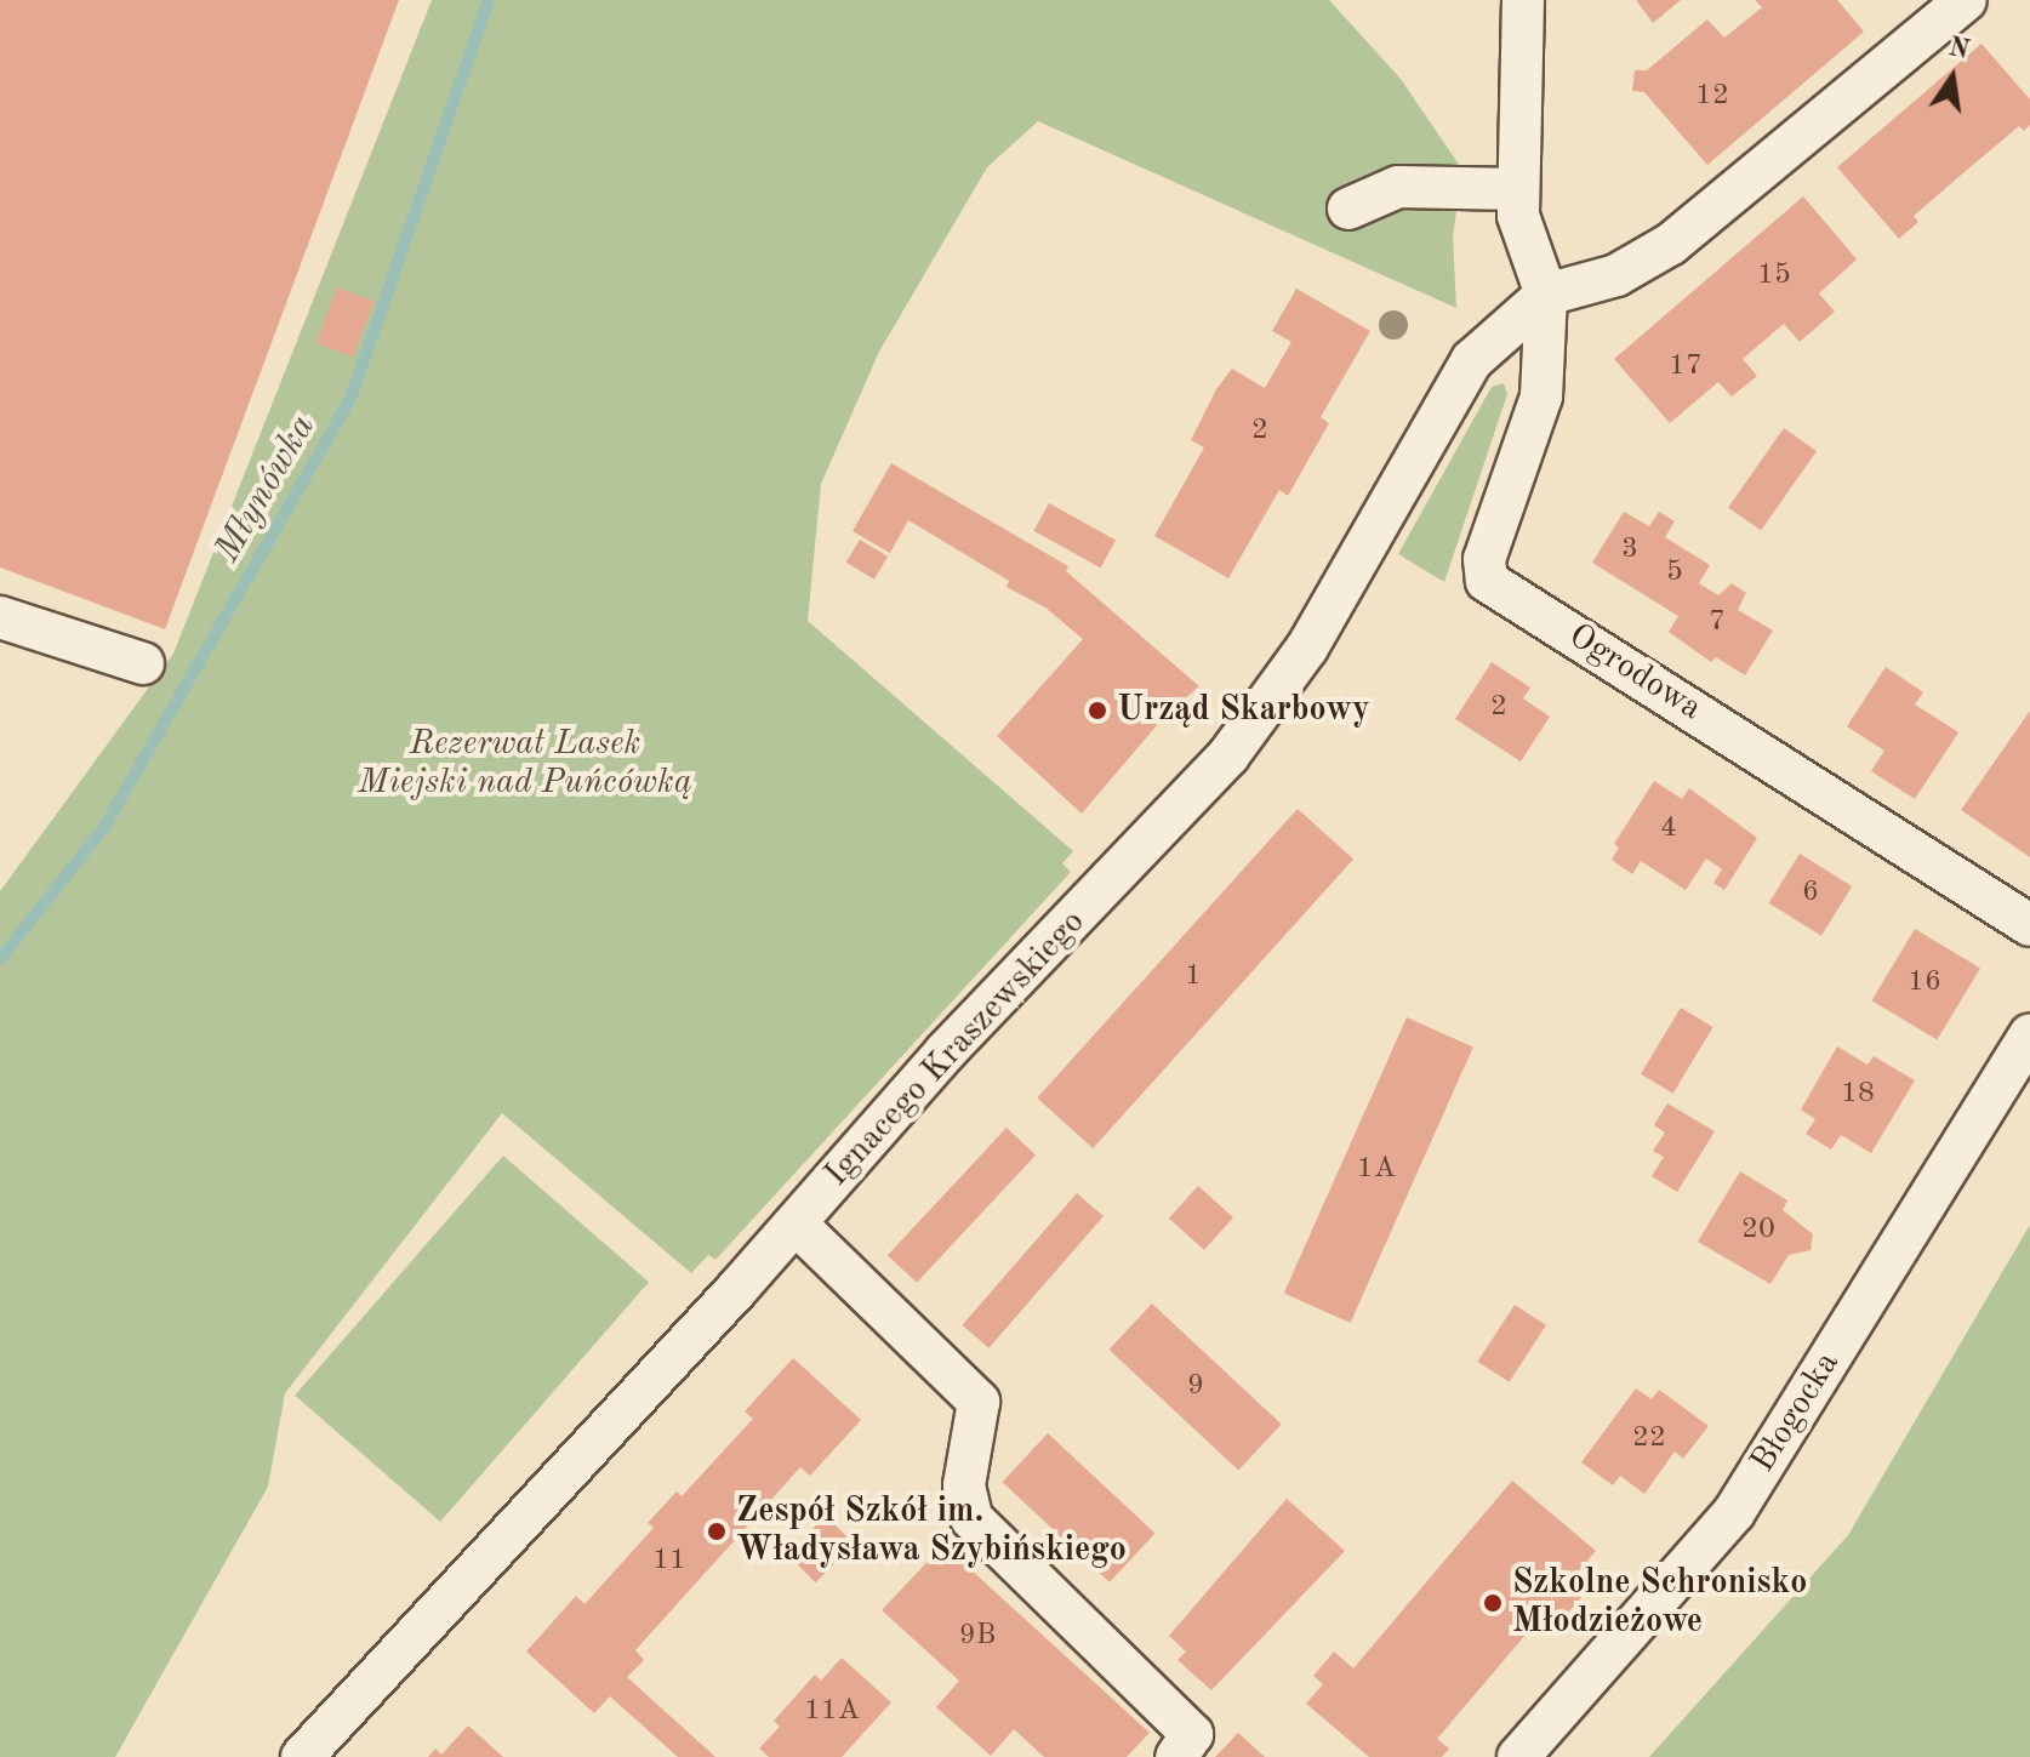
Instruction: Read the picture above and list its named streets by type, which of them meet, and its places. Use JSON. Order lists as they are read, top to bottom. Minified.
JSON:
{"streets":{"street":["Ogrodowa","Ignacego Kraszewskiego","Błogocka"]},"crossings":[["Ogrodowa","Ignacego Kraszewskiego"]],"water":["Młynówka"],"parks":["Rezerwat Lasek Miejski nad Puńcówką"],"places":["Urząd Skarbowy","Zespół Szkół im. Władysława Szybińskiego","Szkolne Schronisko Młodzieżowe"],"house_numbers":["12","15","17","2","3","5","7","2","4","6","1","16","18","1A","20","9","22","11","9B","11A"],"north":"top"}
